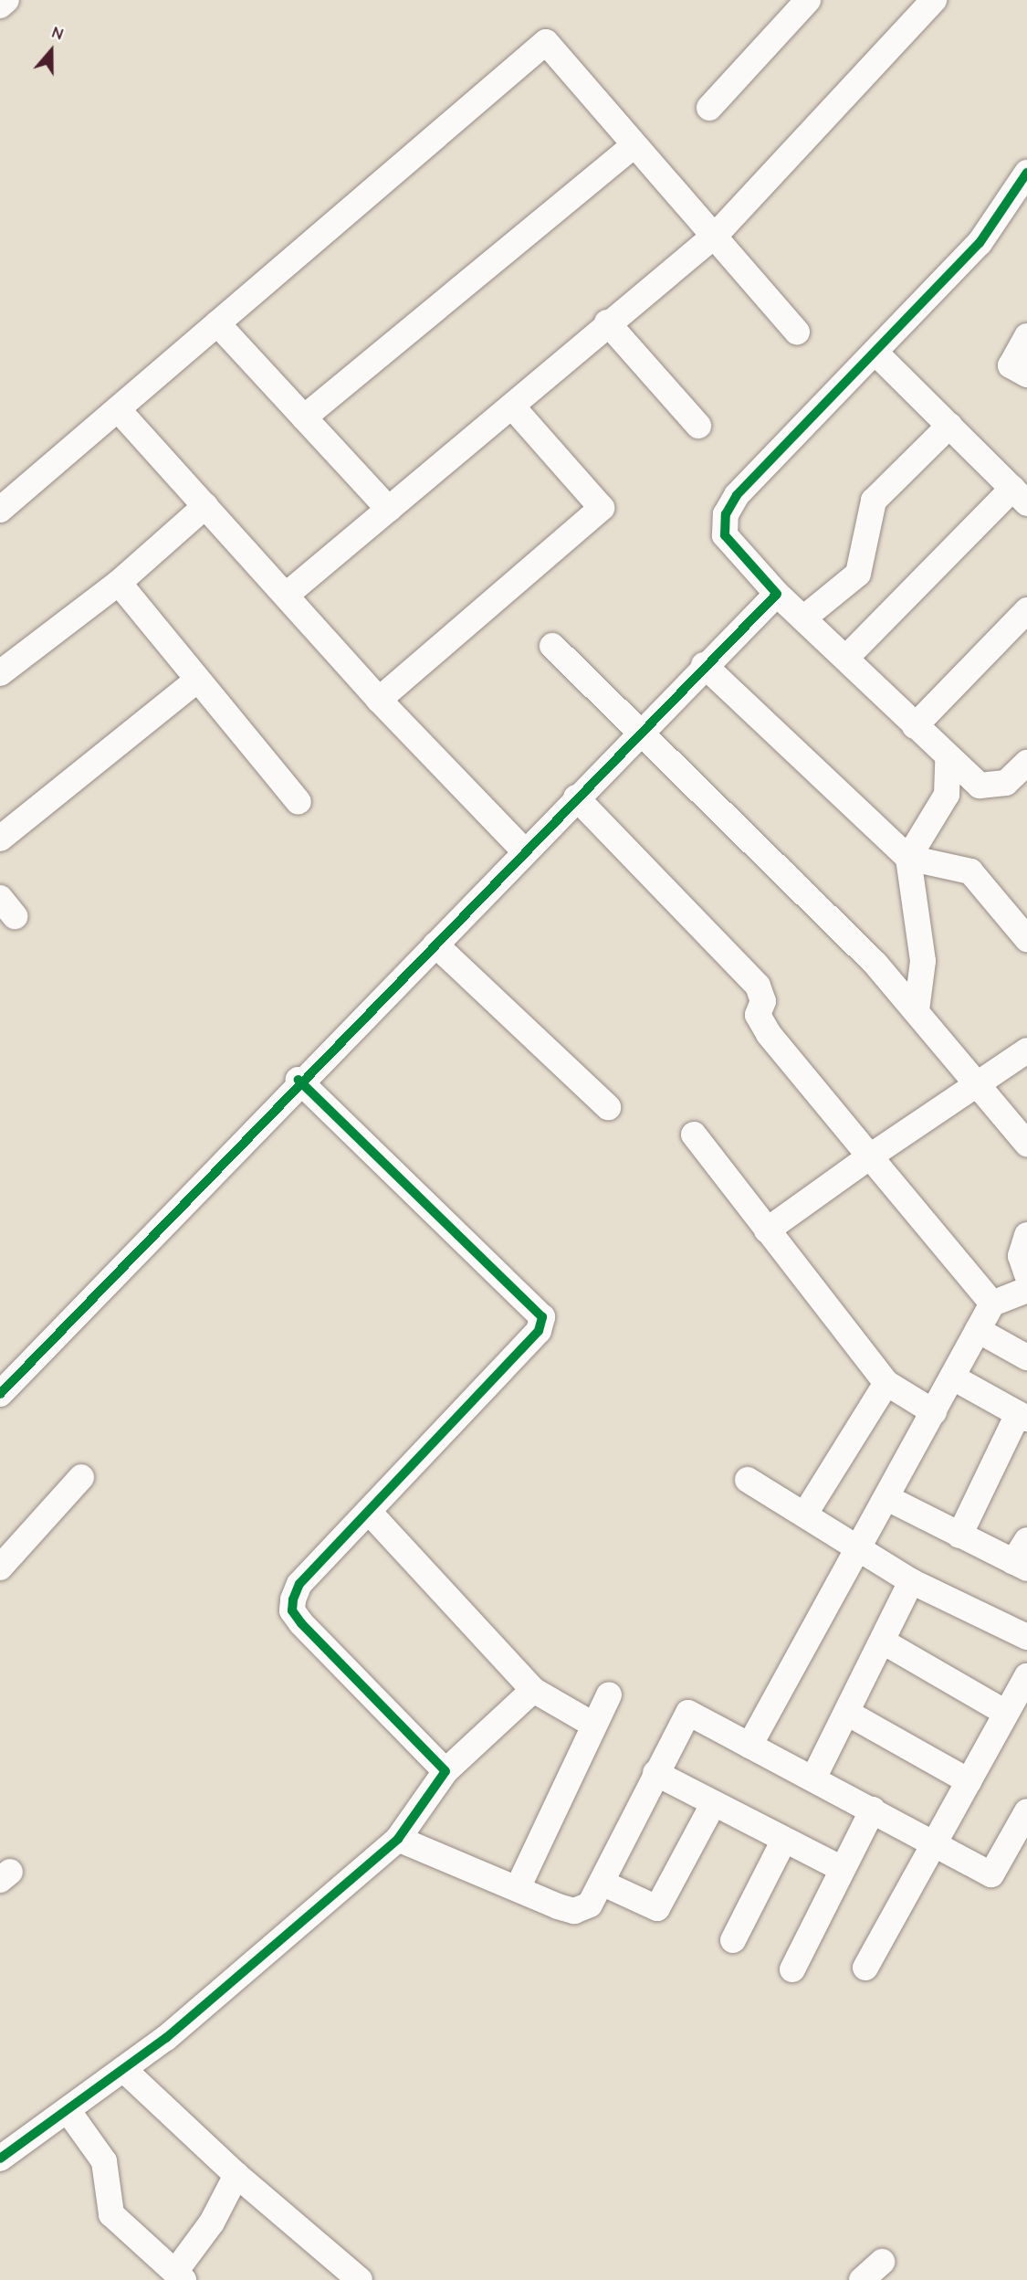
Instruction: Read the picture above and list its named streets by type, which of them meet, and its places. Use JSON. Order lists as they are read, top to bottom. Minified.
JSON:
{"north":"top"}
